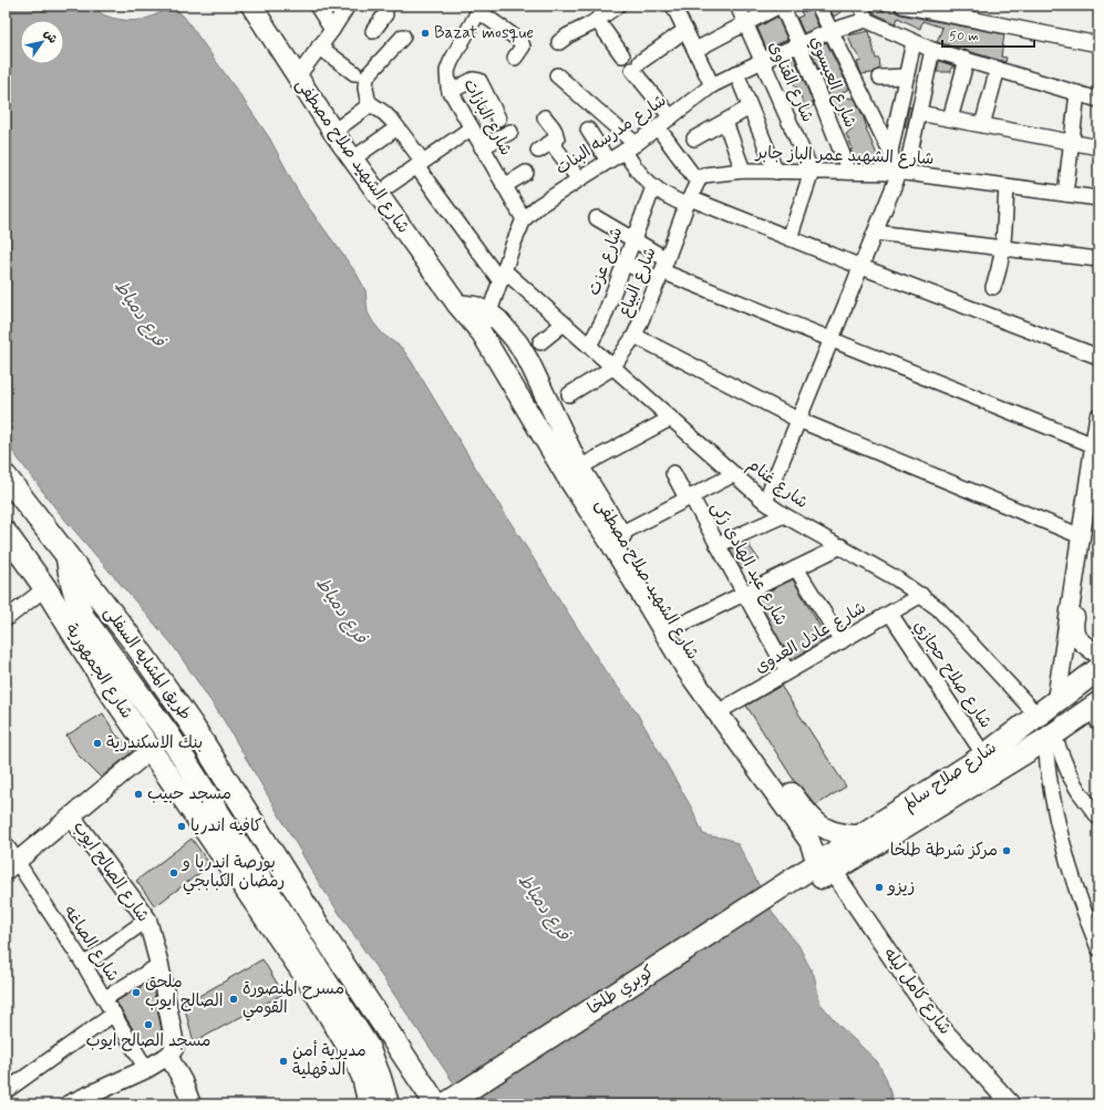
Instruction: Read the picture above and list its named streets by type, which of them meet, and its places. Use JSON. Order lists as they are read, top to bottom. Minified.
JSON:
{"streets":{"main road":["شارع الشهيد صلاح مصطفى","طريق المشايه السفلى","شارع الجمهورية","شارع صلاح سالم","كوبري طلخا"],"street":["شارع القناوى","شارع العيسوي","شارع البازات","شارع مدرسه البنات","شارع الشهيد عمر الباز جابر","شارع عزت","شارع البياع","شارع غنام","شارع عبد الهادى زكى","شارع عادل العدوى","شارع صلاح حجازي","شارع الصالح ايوب","شارع الصاغه","شارع كامل ليله"]},"crossings":[["شارع القناوى","شارع مدرسه البنات"],["شارع القناوى","شارع الشهيد عمر الباز جابر"],["شارع العيسوي","شارع مدرسه البنات"],["شارع العيسوي","شارع الشهيد عمر الباز جابر"],["شارع البازات","شارع مدرسه البنات"],["شارع مدرسه البنات","شارع الشهيد صلاح مصطفى"],["شارع مدرسه البنات","شارع غنام"],["شارع الشهيد صلاح مصطفى","شارع عادل العدوى"],["شارع الشهيد صلاح مصطفى","شارع صلاح سالم"],["شارع الشهيد صلاح مصطفى","شارع كامل ليله"],["شارع الشهيد عمر الباز جابر","شارع البياع"],["شارع عزت","شارع غنام"],["شارع البياع","شارع غنام"],["شارع غنام","شارع عادل العدوى"],["شارع غنام","شارع صلاح سالم"],["شارع عبد الهادى زكى","شارع عادل العدوى"],["شارع عادل العدوى","شارع صلاح حجازي"],["شارع صلاح حجازي","شارع صلاح سالم"],["شارع صلاح سالم","كوبري طلخا"],["شارع صلاح سالم","شارع كامل ليله"]],"water":["فرع دمياط"],"places":["Bazat mosque","بنك الاسكندرية","مسجد حبيب","كافيه اندريا","مركز شرطة طلخا","بورصة اندريا و رمضان الكبابجي","زيزو","ملحق الصالح ايوب","مسرح المنصورة القومي","مسجد الصالح ايوب","مديرية أمن الدقهلية"],"scale_bar":"50 m","north":"top right"}
